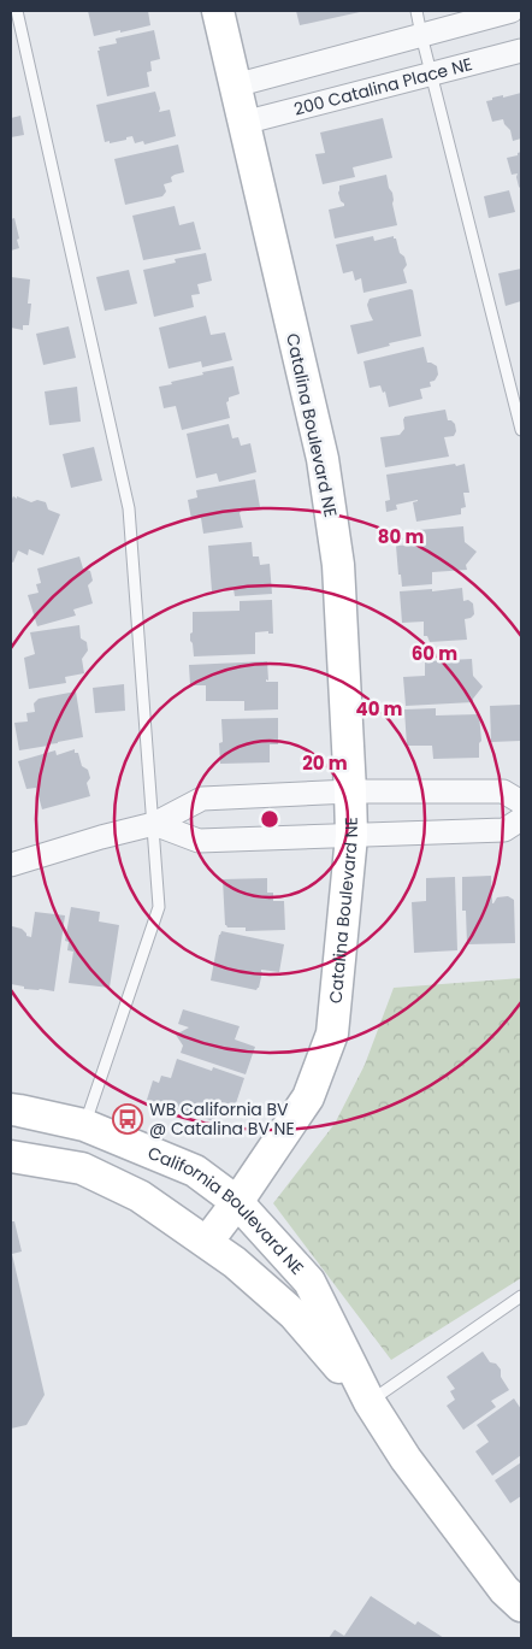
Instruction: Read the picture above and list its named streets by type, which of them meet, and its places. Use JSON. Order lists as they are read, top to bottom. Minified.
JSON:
{"streets":{"street":["200 Catalina Place NE","Catalina Boulevard NE","California Boulevard NE"]},"crossings":[["200 Catalina Place NE","Catalina Boulevard NE"],["Catalina Boulevard NE","California Boulevard NE"]],"places":{"bus stop":["WB California BV @ Catalina BV NE"]},"rings":["80 m","60 m","40 m","20 m"]}
